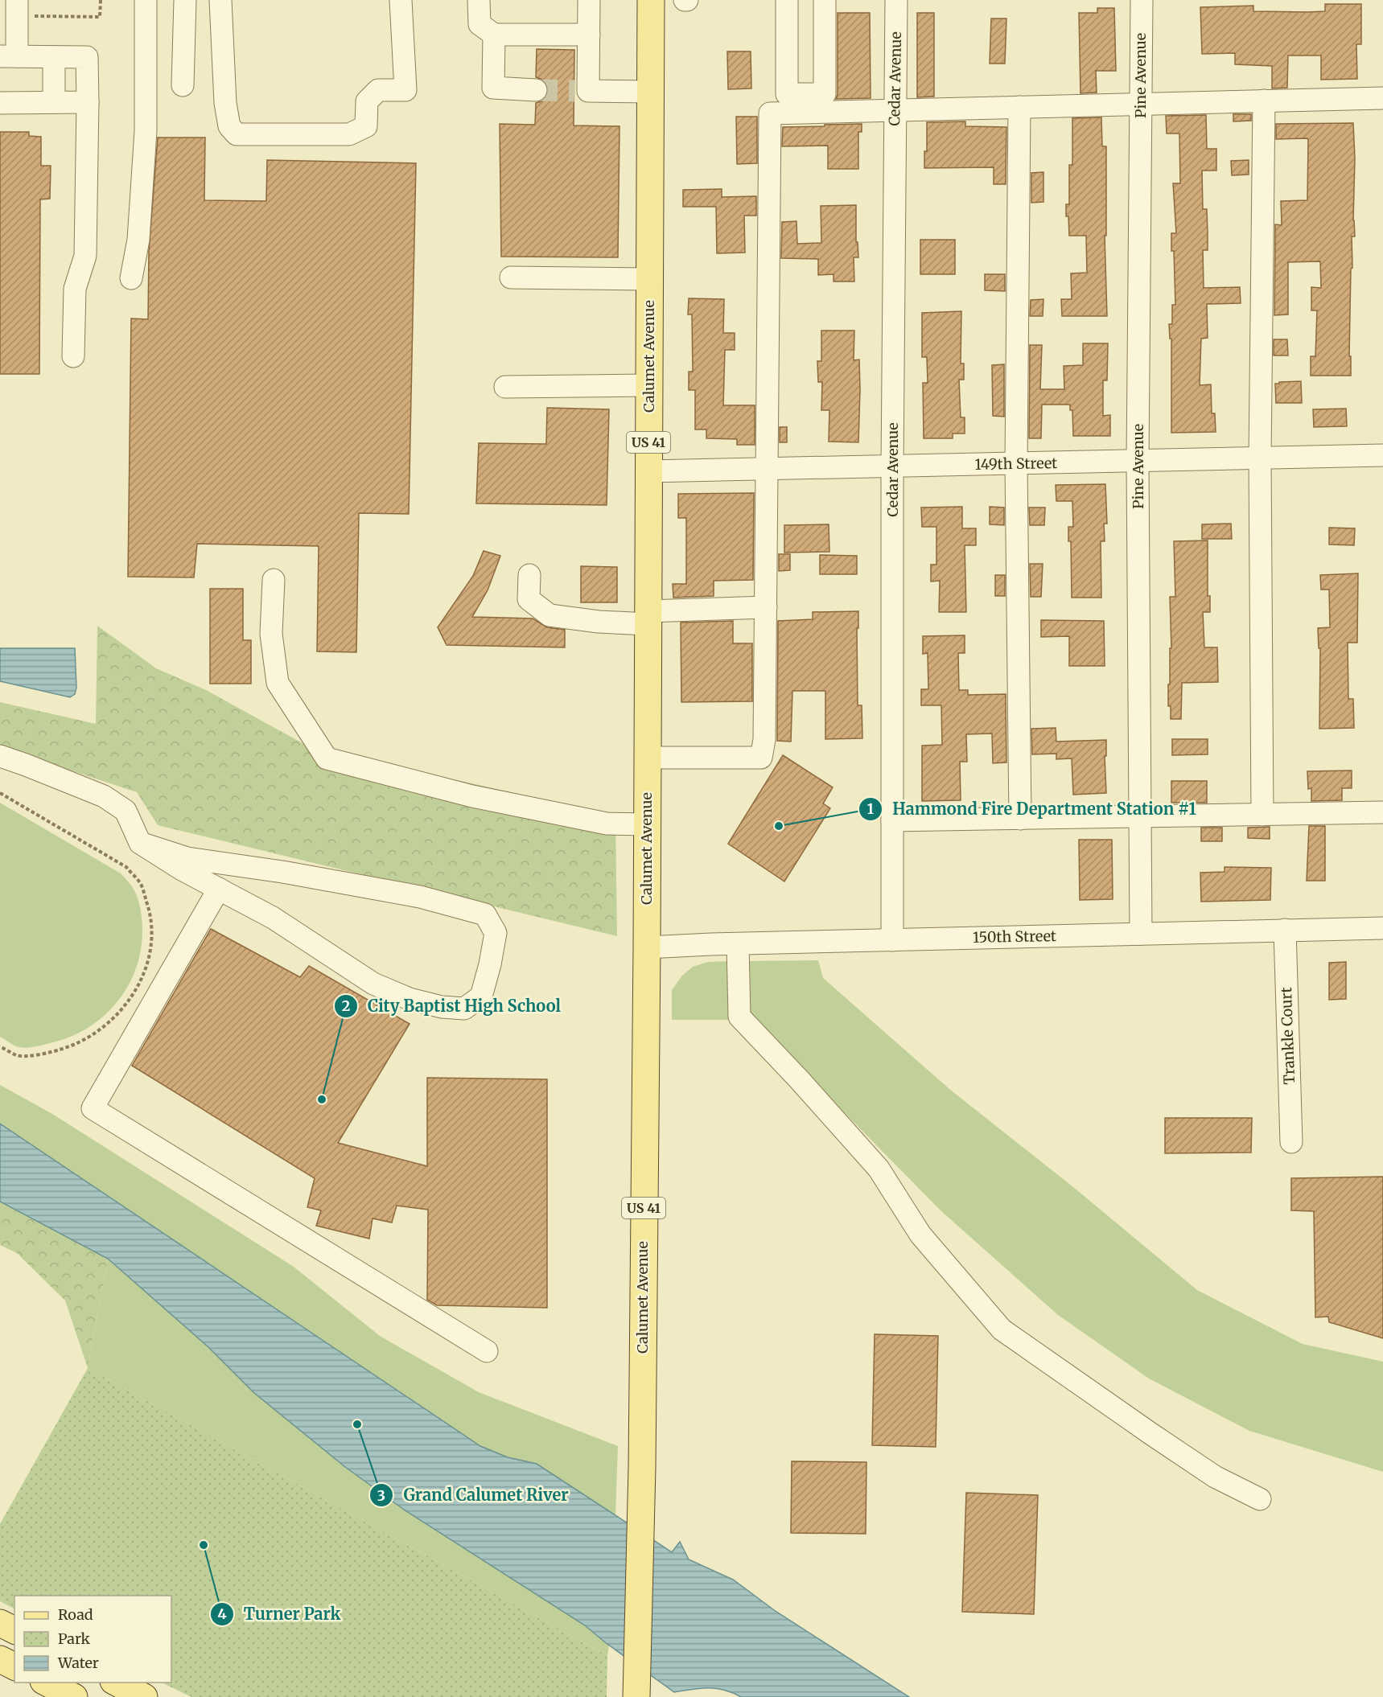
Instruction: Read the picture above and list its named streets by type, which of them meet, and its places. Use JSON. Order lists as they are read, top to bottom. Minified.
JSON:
{"streets":{"main road":["Calumet Avenue","US 41"],"street":["Pine Avenue","Cedar Avenue","149th Street","150th Street","Trankle Court"]},"crossings":[["Pine Avenue","149th Street"],["Pine Avenue","150th Street"],["Cedar Avenue","149th Street"],["Cedar Avenue","150th Street"],["Calumet Avenue","149th Street"],["Calumet Avenue","150th Street"],["150th Street","Trankle Court"]],"places":["Hammond Fire Department Station #1","City Baptist High School","Grand Calumet River","Turner Park"],"legend":["Road","Park","Water"]}
